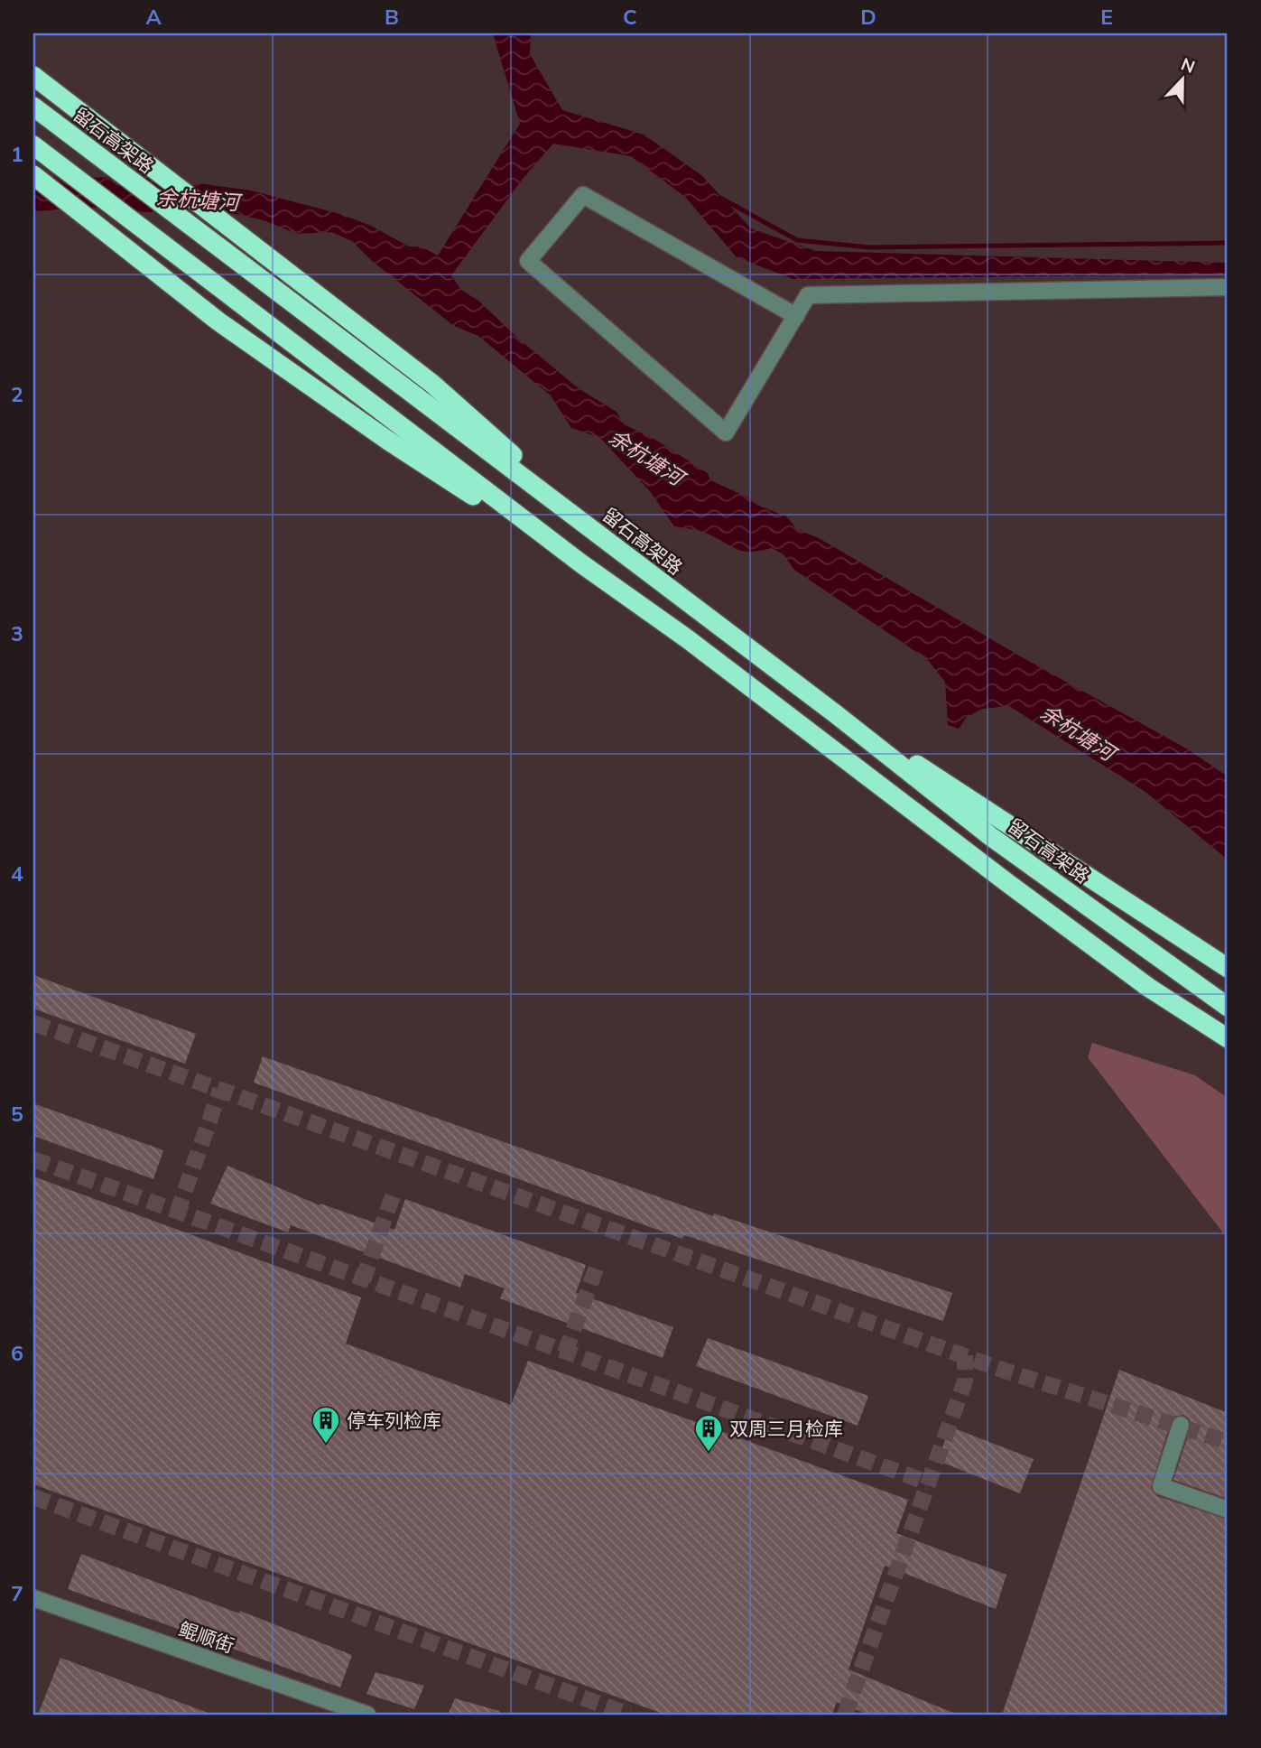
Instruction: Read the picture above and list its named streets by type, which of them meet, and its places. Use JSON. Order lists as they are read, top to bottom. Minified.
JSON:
{"streets":{"highway":["留石高架路"],"street":["鲲顺街"]},"water":["余杭塘河"],"places":{"building":["停车列检库","双周三月检库"]},"north":"top","grid":{"columns":["A","B","C","D","E"],"rows":["1","2","3","4","5","6","7"]}}
